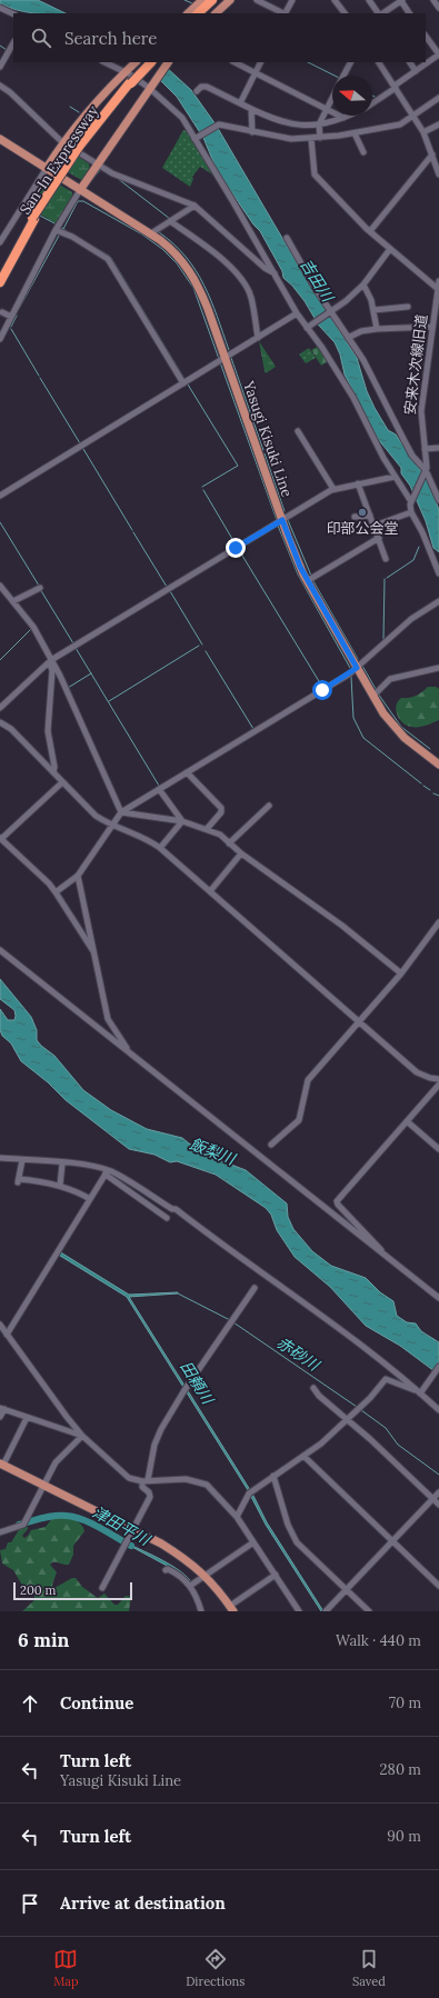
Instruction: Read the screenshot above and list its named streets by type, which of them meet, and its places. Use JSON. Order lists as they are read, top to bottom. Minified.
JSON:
{"streets":{"highway":["San-In Expressway"],"main road":["Yasugi Kisuki Line"],"street":["安来木次線旧道"]},"water":["吉田川","飯梨川","赤砂川","田頼川","津田平川"],"places":["印部公会堂"],"scale_bar":"200 m","north":"left","page":{"search":"Search here","scale":"200 m","heading":["6 min","Walk · 440 m"],"list":[["Continue","70 m"],["Turn left","Yasugi Kisuki Line","280 m"],["Turn left","90 m"],"Arrive at destination"],"nav":["Map","Directions","Saved"]}}
